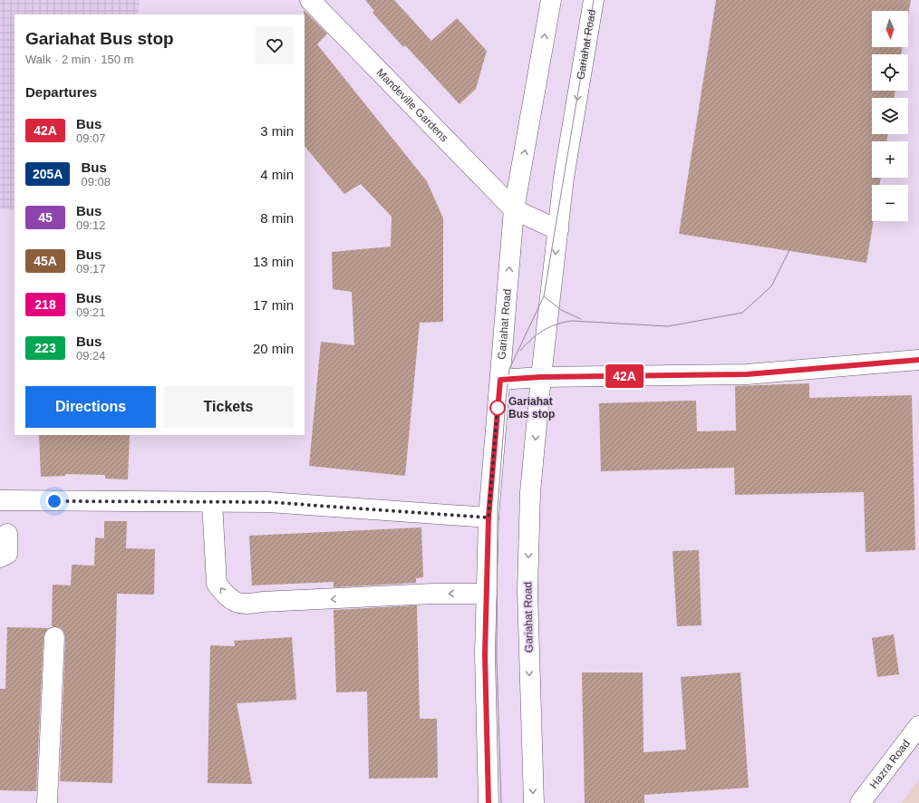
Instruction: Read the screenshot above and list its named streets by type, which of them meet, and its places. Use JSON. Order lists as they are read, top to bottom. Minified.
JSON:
{"streets":{"main road":["Gariahat Road","Mandeville Gardens","Hazra Road"]},"crossings":[["Gariahat Road","Mandeville Gardens"]],"places":["Gariahat Bus stop"],"lines":["bus line 42A"],"north":"bottom","page":{"on_map":"42A","map_buttons":["+","−"],"heading":[["Gariahat Bus stop","Walk · 2 min · 150 m"],"Departures"],"list":[{"mark":"42A","name":"Bus","note":"09:07","value":"3 min"},{"mark":"205A","name":"Bus","note":"09:08","value":"4 min"},{"mark":"45","name":"Bus","note":"09:12","value":"8 min"},{"mark":"45A","name":"Bus","note":"09:17","value":"13 min"},{"mark":"218","name":"Bus","note":"09:21","value":"17 min"},{"mark":"223","name":"Bus","note":"09:24","value":"20 min"}],"buttons":["Directions","Tickets"]}}
